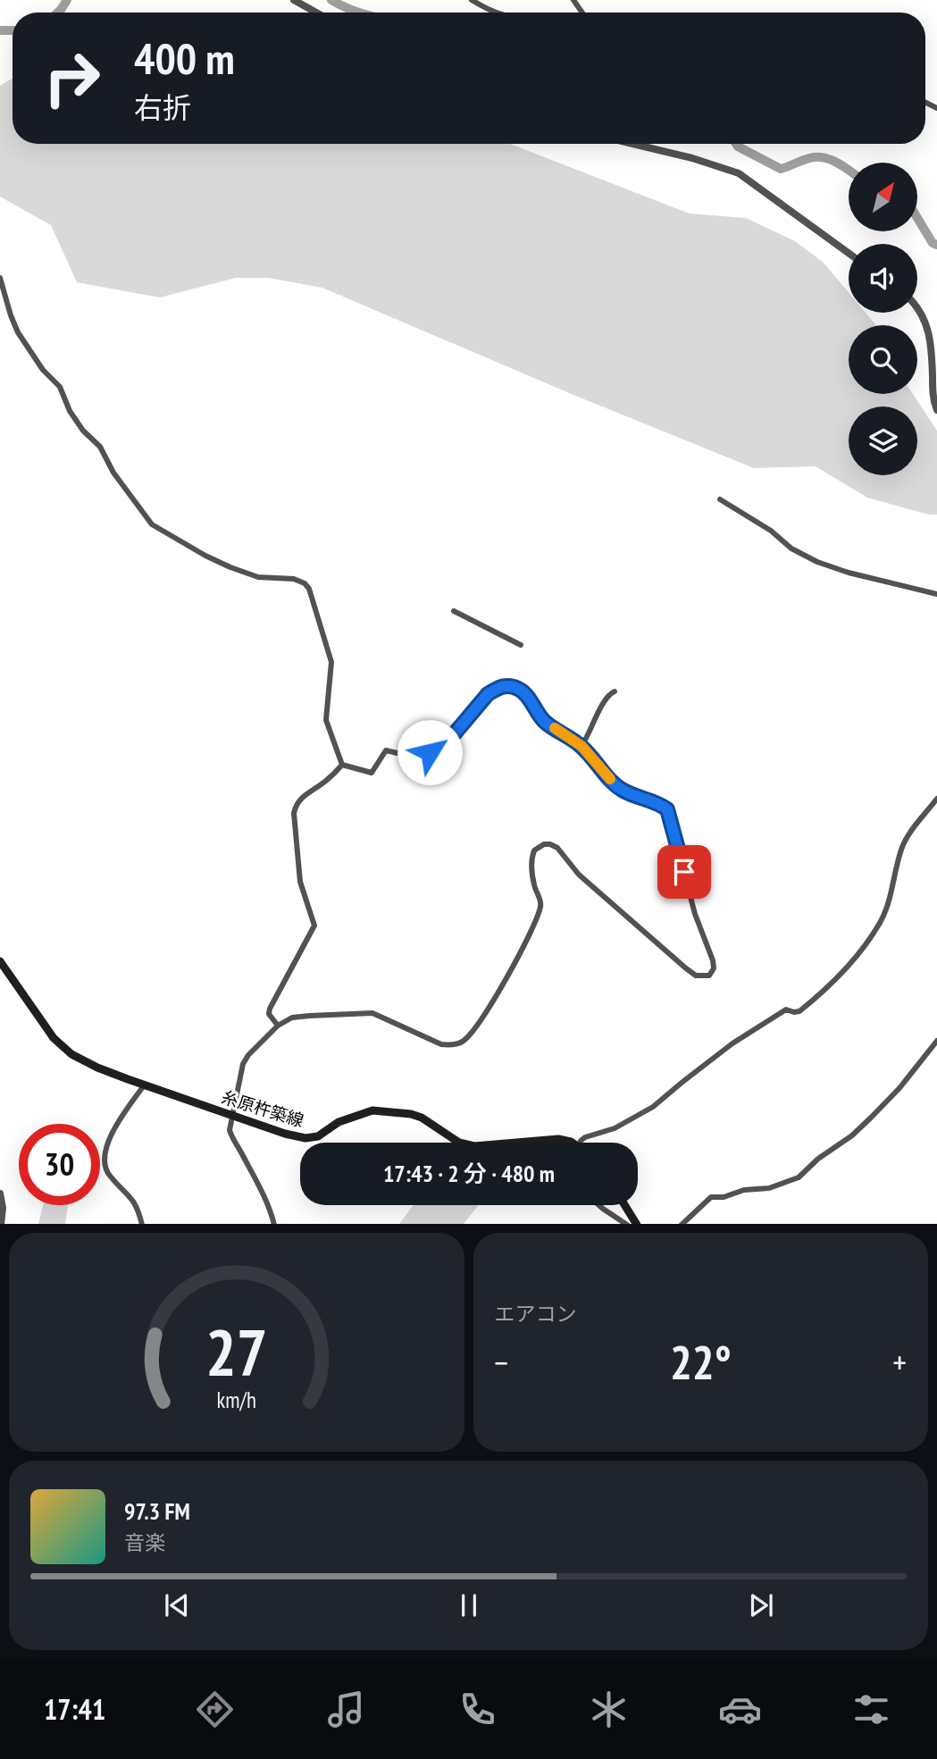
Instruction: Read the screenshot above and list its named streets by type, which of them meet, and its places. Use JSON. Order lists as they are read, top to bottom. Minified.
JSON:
{"streets":{"main road":["糸原杵築線"]},"north":"top right","page":{"turn":["400 m","右折"],"limit":"30","trip":"17:43 · 2 分 · 480 m","tile":"エアコン","heat":["−","22°","+"],"song":["97.3 FM","音楽"],"tabs":"17:41","gauge":["27","km/h"]}}
